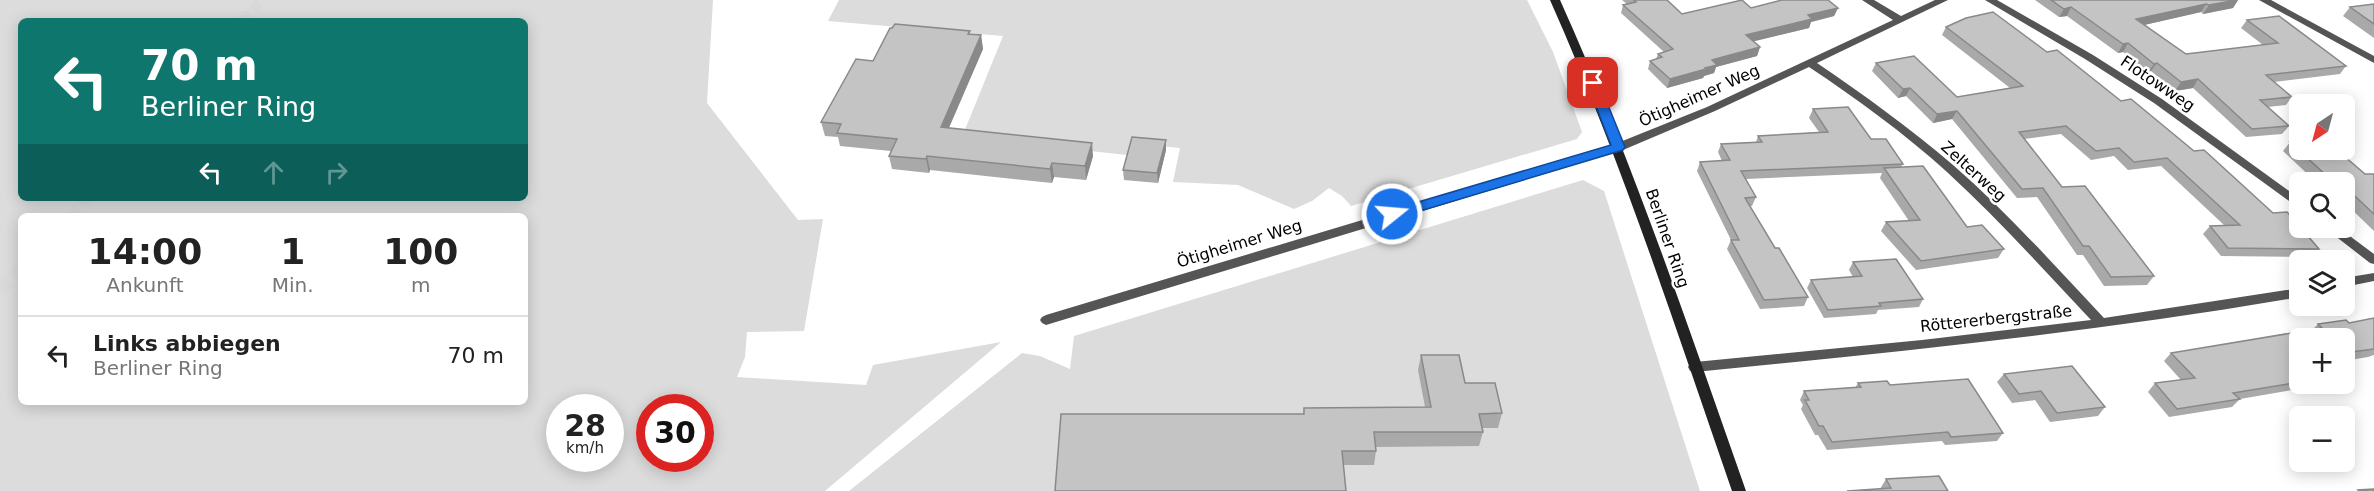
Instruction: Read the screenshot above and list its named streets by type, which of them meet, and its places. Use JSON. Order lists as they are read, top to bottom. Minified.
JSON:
{"streets":{"street":["Flotowweg","Ötigheimer Weg","Zelterweg","Berliner Ring","Röttererbergstraße"]},"crossings":[["Ötigheimer Weg","Zelterweg"],["Ötigheimer Weg","Berliner Ring"],["Zelterweg","Röttererbergstraße"],["Berliner Ring","Röttererbergstraße"]],"north":"bottom left","page":{"turn":["70 m","Berliner Ring"],"map_buttons":["+","−"],"eta":["14:00","Ankunft","1","Min.","100","m"],"list":[{"name":"Links abbiegen","note":"Berliner Ring","value":"70 m"}],"speed":"28 km/h","limit":"30"}}
